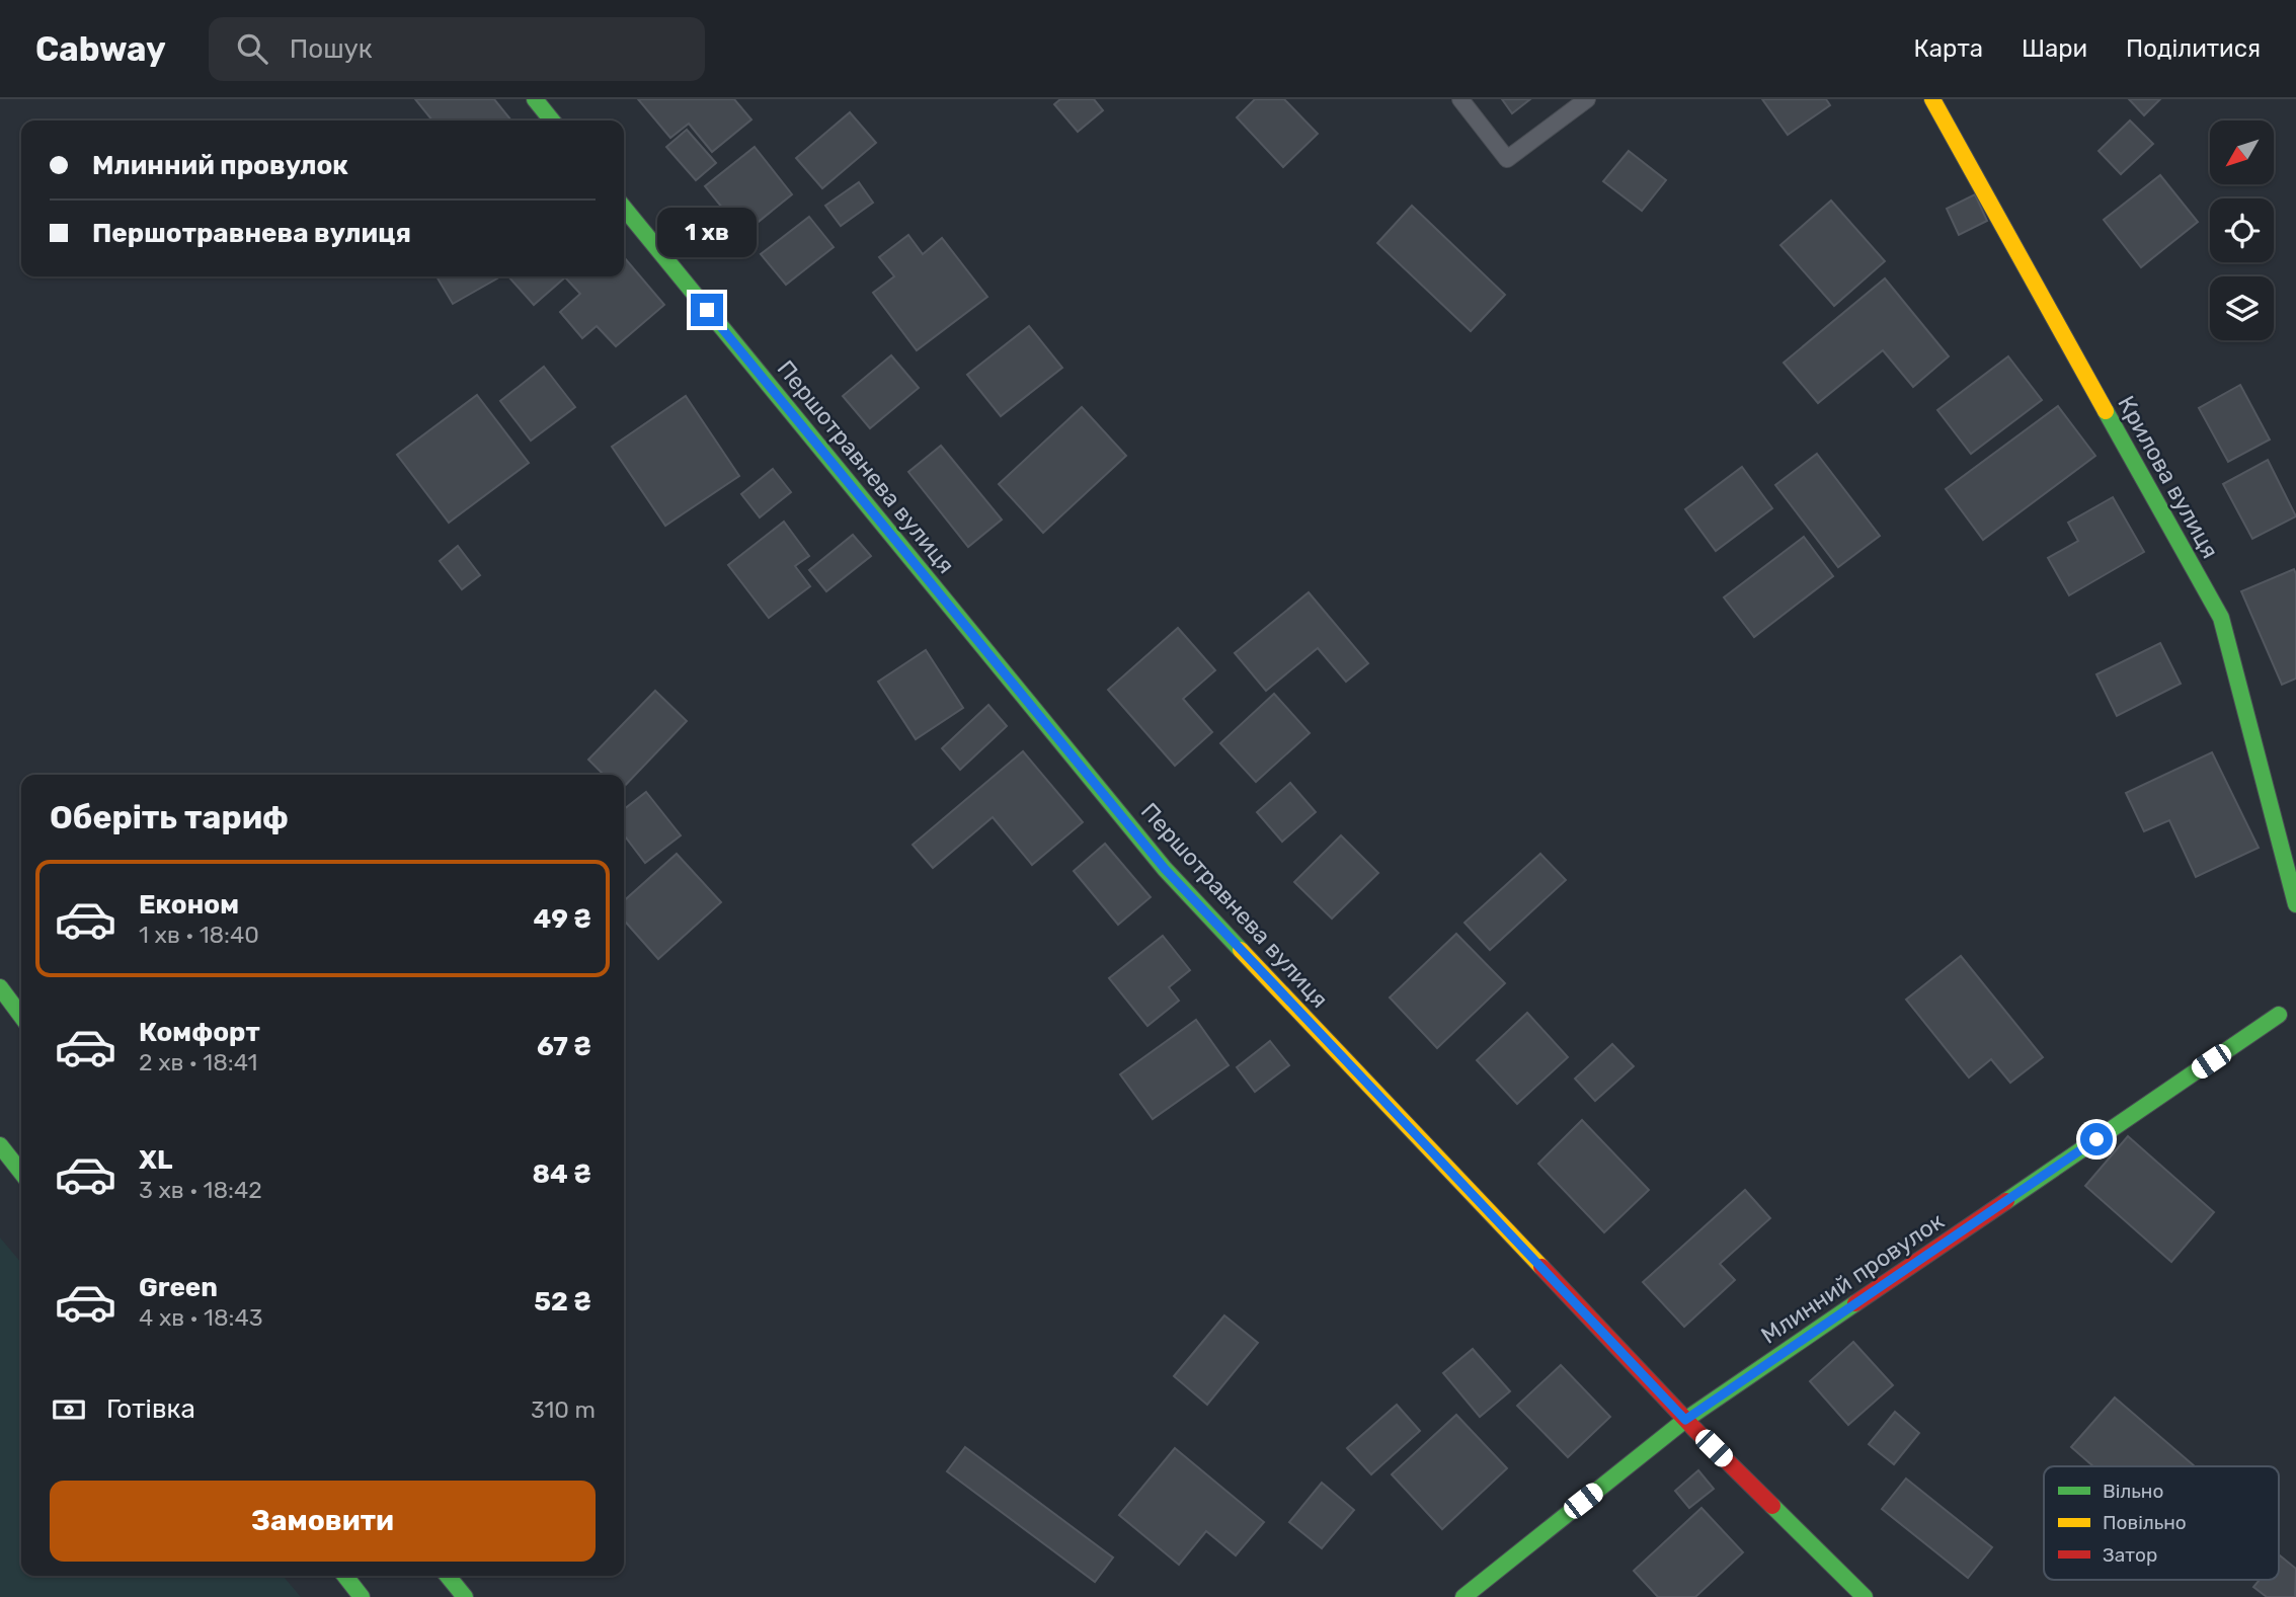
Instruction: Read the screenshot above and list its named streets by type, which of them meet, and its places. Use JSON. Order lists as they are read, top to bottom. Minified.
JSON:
{"streets":{"main road":["Першотравнева вулиця","Крилова вулиця","Млинний провулок"]},"crossings":[["Першотравнева вулиця","Млинний провулок"]],"legend":["Вільно","Повільно","Затор"],"north":"bottom left","page":{"header":"Cabway","search":"Пошук","nav":["Карта","Шари","Поділитися"],"banner":["Млинний провулок","Першотравнева вулиця"],"bubble":"1 хв","heading":"Оберіть тариф","list":[{"name":"Економ","note":"1 хв · 18:40","value":"49 ₴"},{"name":"Комфорт","note":"2 хв · 18:41","value":"67 ₴"},{"name":"XL","note":"3 хв · 18:42","value":"84 ₴"},{"name":"Green","note":"4 хв · 18:43","value":"52 ₴"}],"pay":["Готівка","310 m"],"buttons":"Замовити"}}
